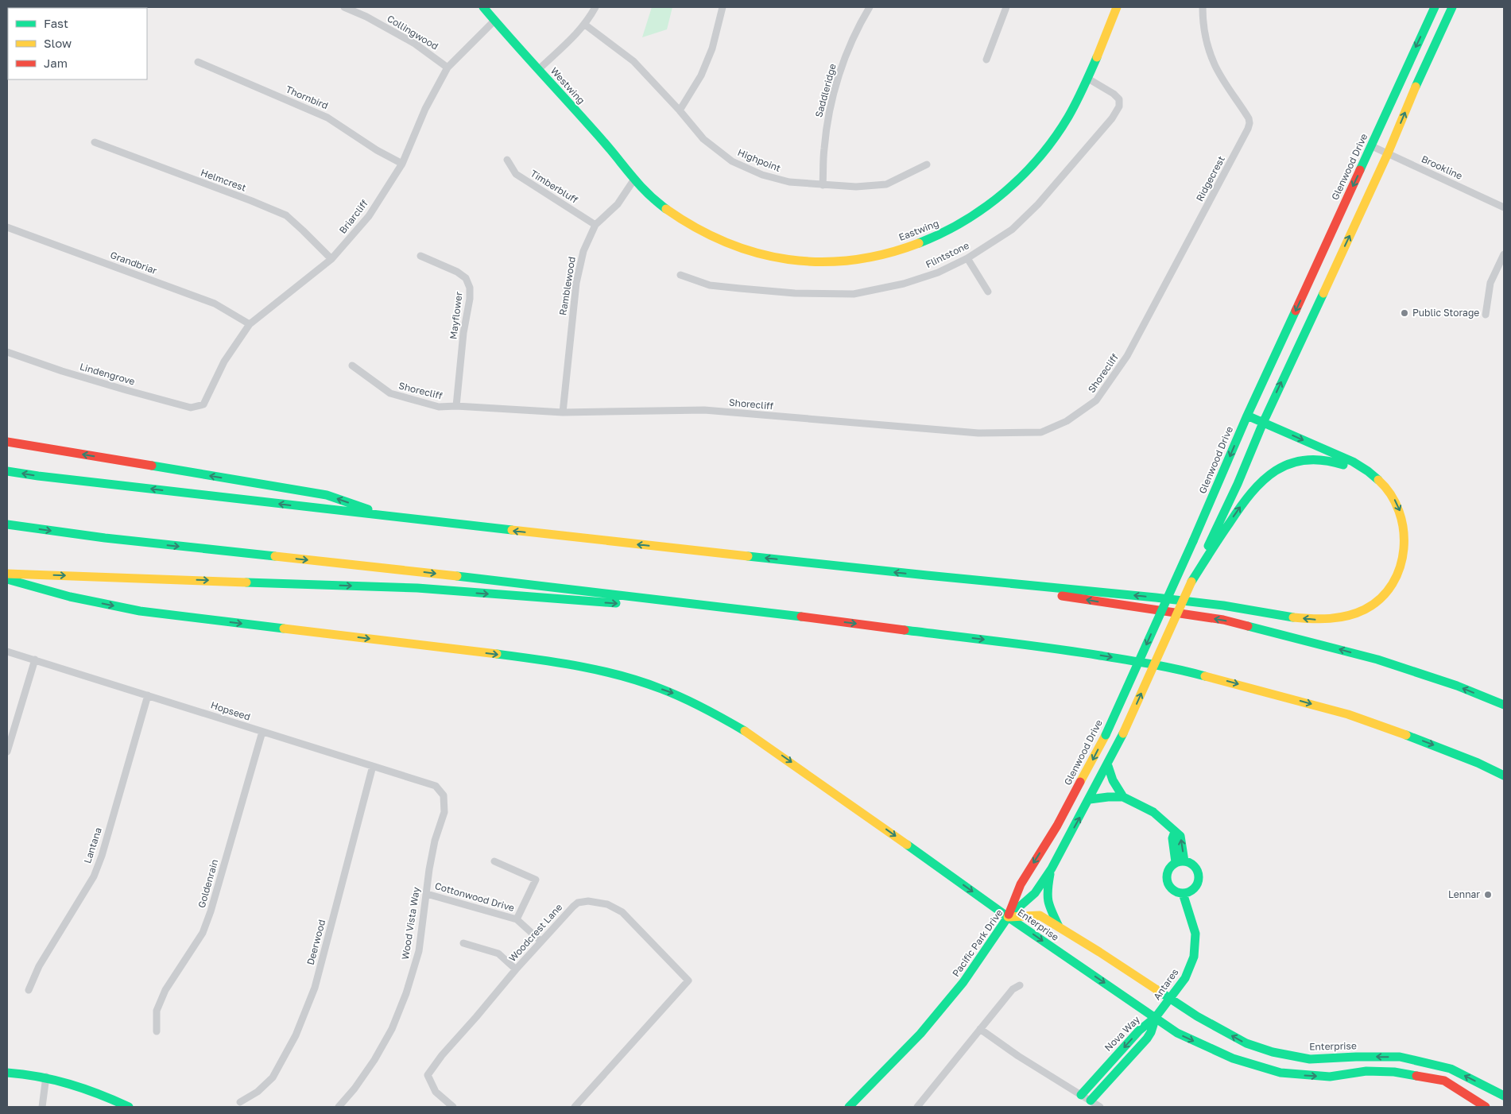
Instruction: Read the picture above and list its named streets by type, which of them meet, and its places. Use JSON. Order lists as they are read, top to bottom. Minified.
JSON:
{"streets":{"main road":["Westwing","Glenwood Drive","Eastwing","Enterprise","Pacific Park Drive","Antares","Nova Way"],"street":["Collingwood","Saddleridge","Thornbird","Highpoint","Brookline","Ridgecrest","Helmcrest","Timberbluff","Briarcliff","Flintstone","Grandbriar","Ramblewood","Mayflower","Shorecliff","Lindengrove","Hopseed","Lantana","Goldenrain","Cottonwood Drive","Wood Vista Way","Woodcrest Lane","Deerwood"]},"crossings":[["Collingwood","Briarcliff"],["Westwing","Briarcliff"],["Westwing","Eastwing"],["Westwing","Ramblewood"],["Saddleridge","Highpoint"],["Thornbird","Briarcliff"],["Glenwood Drive","Brookline"],["Glenwood Drive","Enterprise"],["Glenwood Drive","Pacific Park Drive"],["Ridgecrest","Shorecliff"],["Helmcrest","Briarcliff"],["Timberbluff","Ramblewood"],["Briarcliff","Grandbriar"],["Briarcliff","Lindengrove"],["Eastwing","Flintstone"],["Eastwing","Ramblewood"],["Ramblewood","Shorecliff"],["Mayflower","Shorecliff"],["Hopseed","Lantana"],["Hopseed","Goldenrain"],["Hopseed","Wood Vista Way"],["Hopseed","Deerwood"],["Cottonwood Drive","Wood Vista Way"],["Cottonwood Drive","Woodcrest Lane"],["Enterprise","Pacific Park Drive"],["Enterprise","Antares"],["Enterprise","Nova Way"],["Antares","Nova Way"]],"one_way":["Pacific Park Drive"],"places":["Public Storage","Lennar"],"legend":["Fast","Slow","Jam"]}
